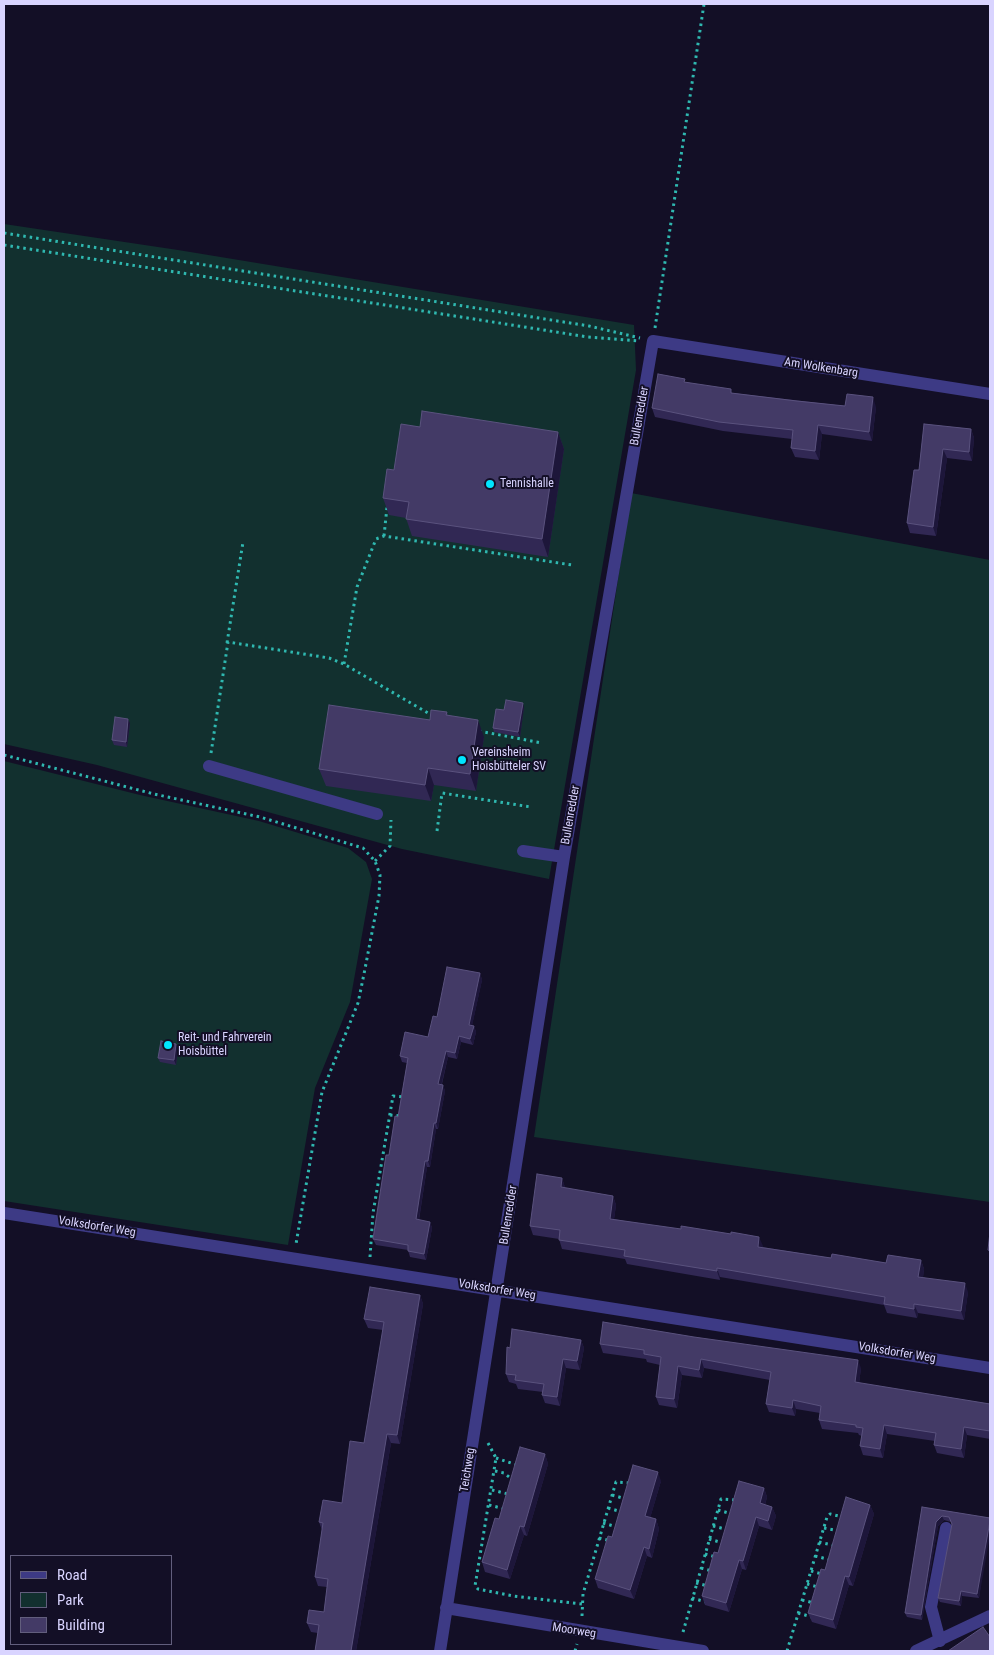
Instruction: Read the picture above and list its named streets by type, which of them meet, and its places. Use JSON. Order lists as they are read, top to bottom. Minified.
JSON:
{"streets":{"street":["Am Wolkenbarg","Bullenredder","Volksdorfer Weg","Teichweg","Moorweg"]},"crossings":[["Am Wolkenbarg","Bullenredder"],["Bullenredder","Volksdorfer Weg"],["Bullenredder","Teichweg"],["Volksdorfer Weg","Teichweg"],["Teichweg","Moorweg"]],"places":["Tennishalle","Vereinsheim Hoisbütteler SV","Reit- und Fahrverein Hoisbüttel"],"legend":["Road","Park","Building"]}
